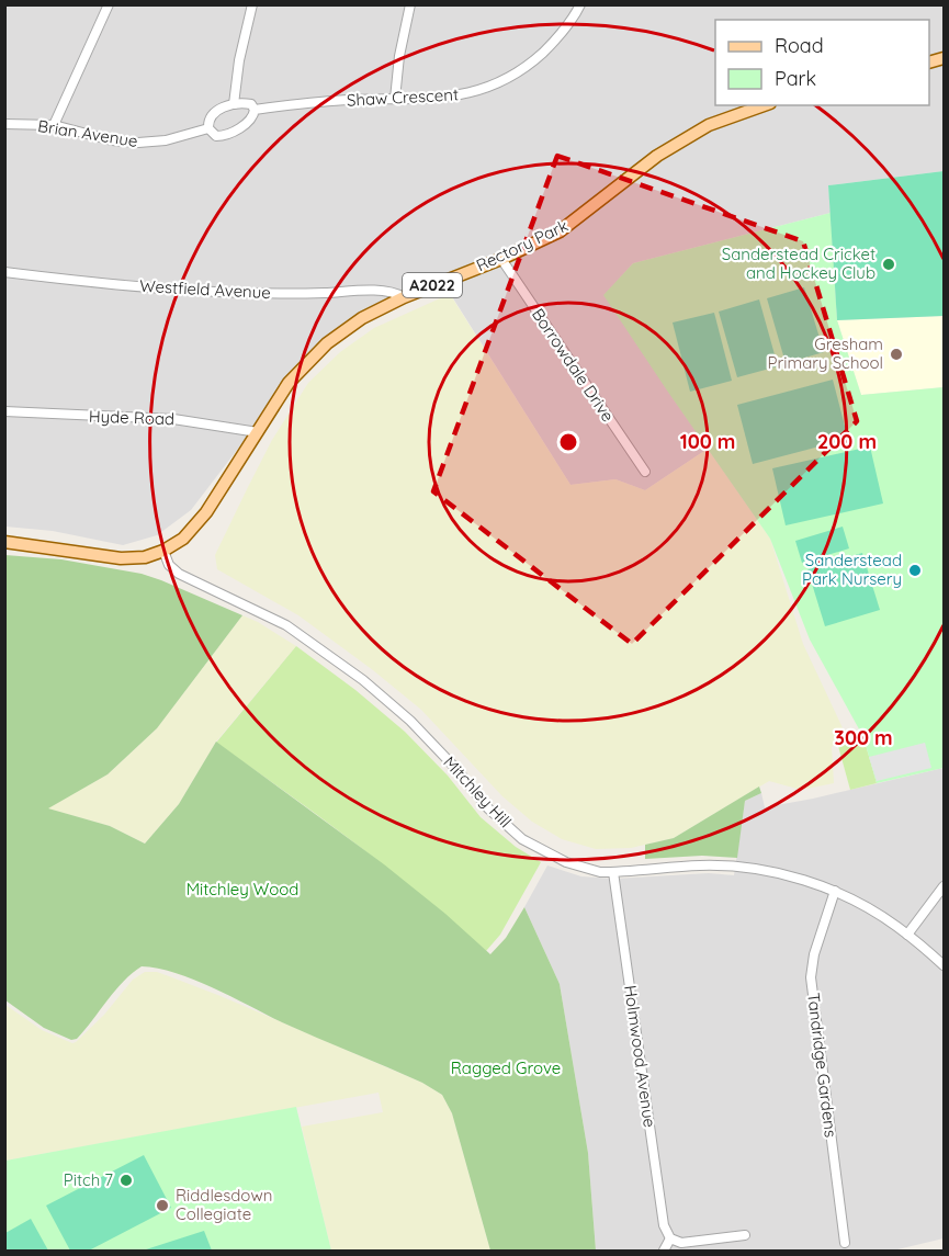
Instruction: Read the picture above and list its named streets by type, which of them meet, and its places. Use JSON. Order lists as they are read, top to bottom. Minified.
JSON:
{"streets":{"main road":["Rectory Park","A2022"],"street":["Shaw Crescent","Brian Avenue","Westfield Avenue","Borrowdale Drive","Hyde Road","Mitchley Hill","Holmwood Avenue","Tandridge Gardens"]},"crossings":[["Shaw Crescent","Brian Avenue"],["Rectory Park","A2022"],["Rectory Park","Westfield Avenue"],["Rectory Park","Borrowdale Drive"],["Rectory Park","Hyde Road"],["Rectory Park","Mitchley Hill"],["A2022","Mitchley Hill"],["Mitchley Hill","Holmwood Avenue"],["Mitchley Hill","Tandridge Gardens"]],"parks":["Mitchley Wood","Ragged Grove"],"places":["Sanderstead Cricket and Hockey Club","Gresham Primary School","Sanderstead Park Nursery","Pitch 7","Riddlesdown Collegiate"],"legend":["Road","Park"],"rings":["100 m","200 m","300 m"]}
